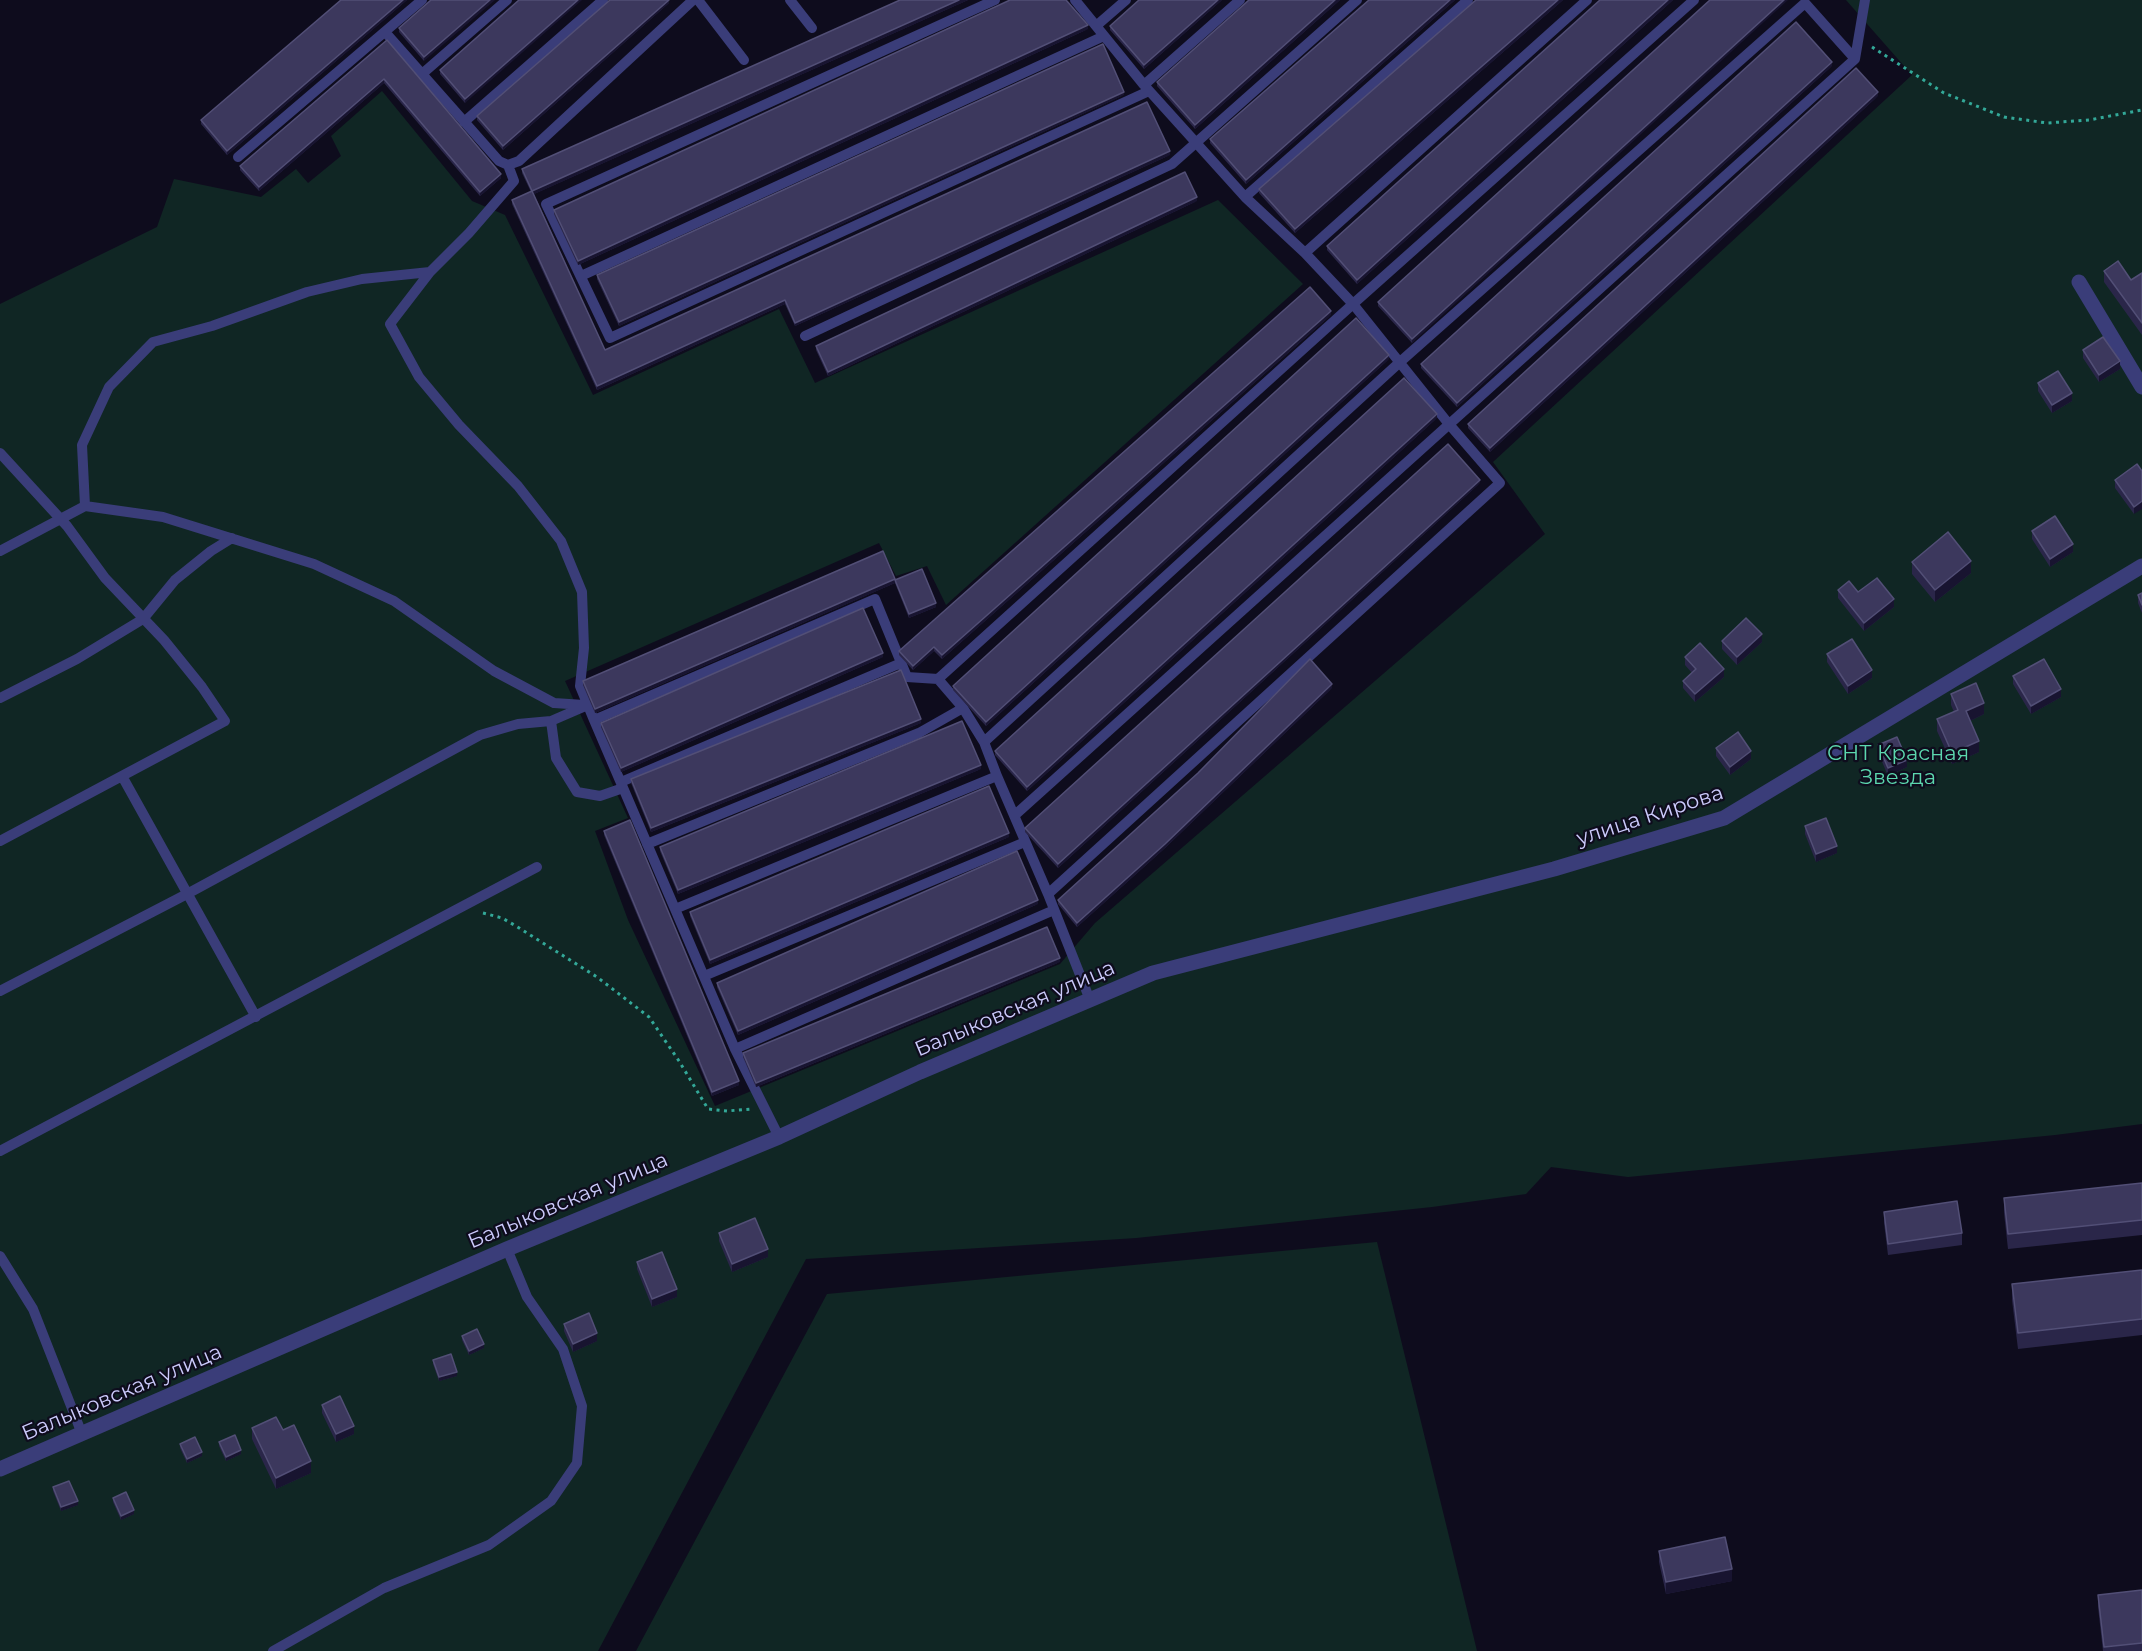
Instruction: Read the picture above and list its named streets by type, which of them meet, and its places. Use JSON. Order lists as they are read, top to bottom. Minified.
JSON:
{"streets":{"street":["улица Кирова","Балыковская улица"]},"crossings":[["улица Кирова","Балыковская улица"]],"parks":["СНТ Красная Звезда"]}
